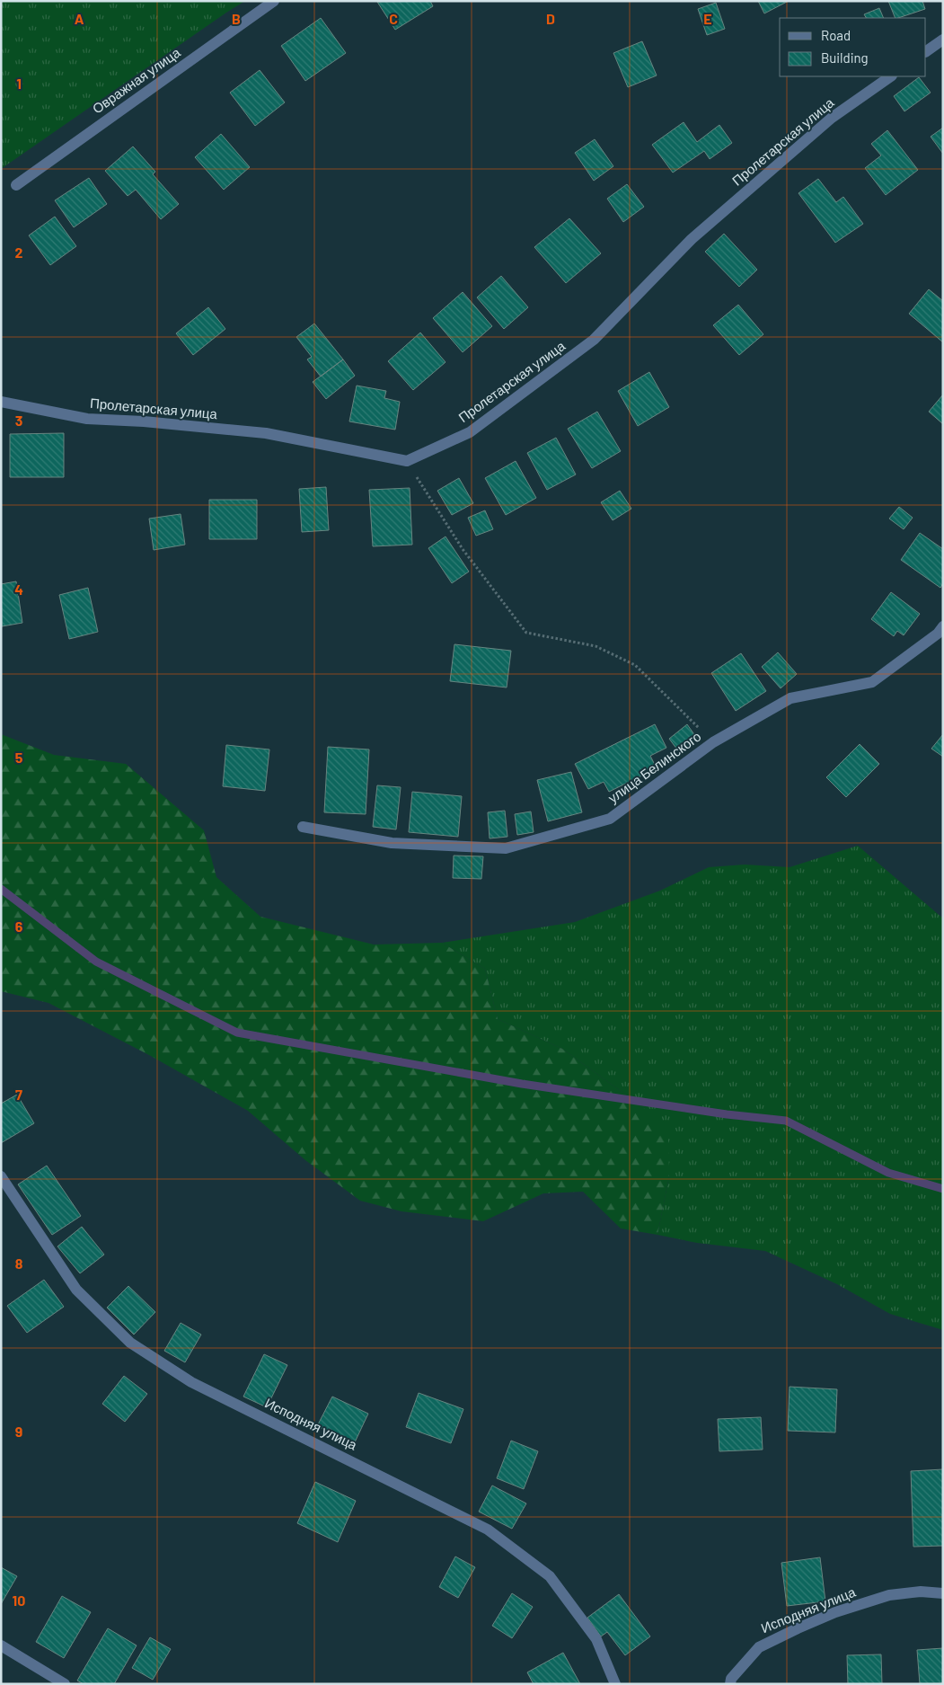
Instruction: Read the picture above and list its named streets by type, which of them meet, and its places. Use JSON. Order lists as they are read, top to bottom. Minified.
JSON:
{"streets":{"street":["Овражная улица","Пролетарская улица","улица Белинского","Исподняя улица"]},"legend":["Road","Building"],"grid":{"columns":["A","B","C","D","E"],"rows":["1","2","3","4","5","6","7","8","9","10"]}}
